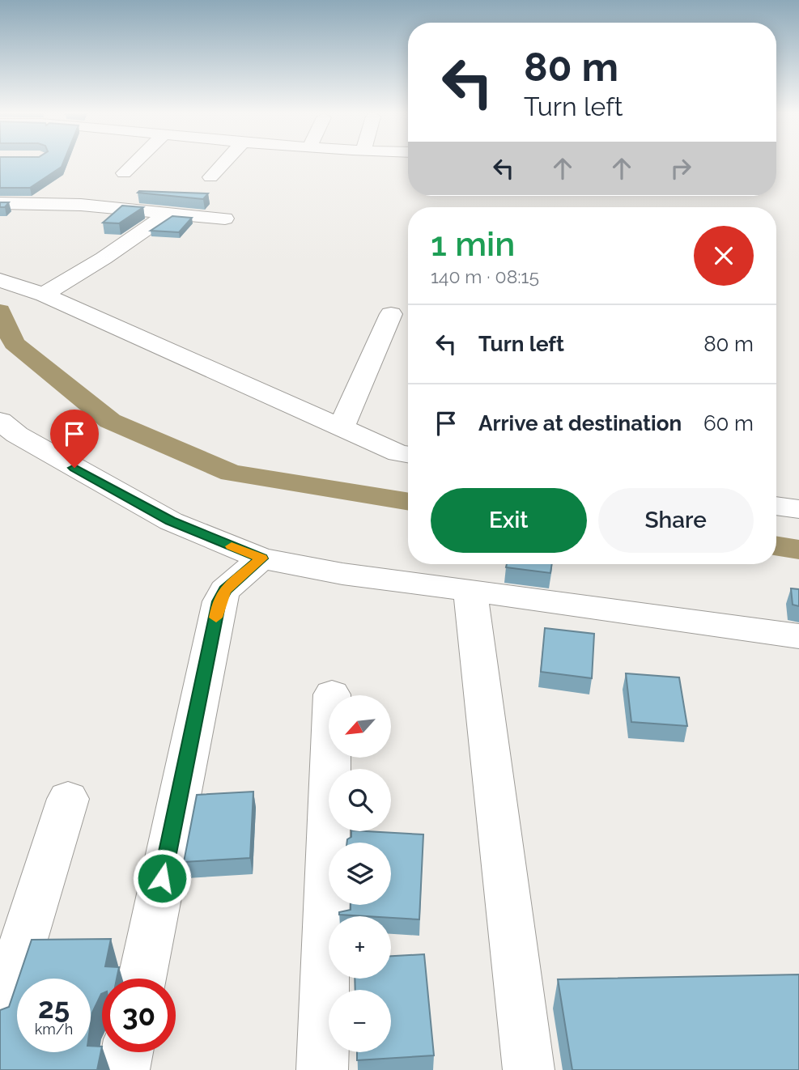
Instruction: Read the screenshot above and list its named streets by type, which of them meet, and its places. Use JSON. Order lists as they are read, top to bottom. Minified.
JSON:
{"north":"bottom left","page":{"turn":["80 m","Turn left"],"heading":["1 min","140 m · 08:15"],"list":[{"name":"Turn left","value":"80 m"},{"name":"Arrive at destination","value":"60 m"}],"buttons":["Exit","Share"],"map_buttons":["+","−"],"speed":"25 km/h","limit":"30"}}
